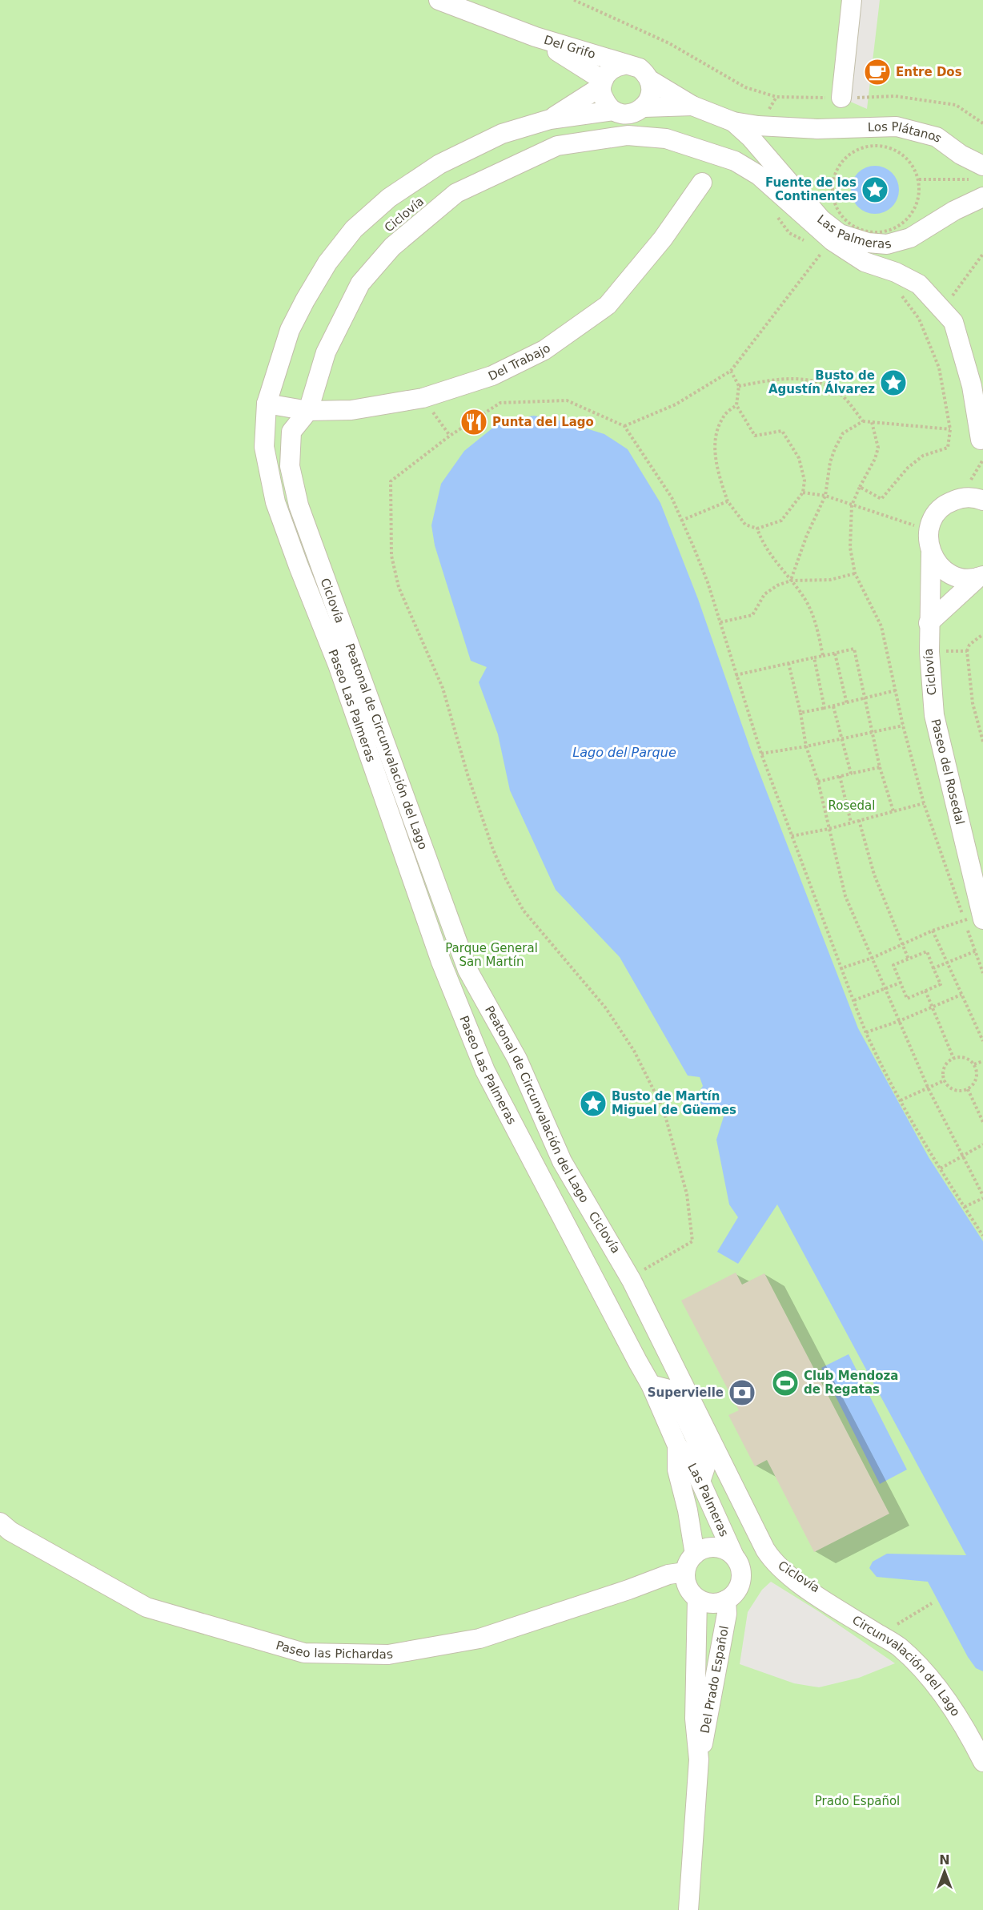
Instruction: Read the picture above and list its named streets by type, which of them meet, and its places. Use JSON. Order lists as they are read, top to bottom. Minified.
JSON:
{"streets":{"street":["Del Grifo","Los Plátanos","Las Palmeras","Del Trabajo","Paseo Las Palmeras","Peatonal de Circunvalación del Lago","Paseo del Rosedal","Paseo las Pichardas","Circunvalación del Lago","Del Prado Español"]},"crossings":[["Del Grifo","Las Palmeras"],["Los Plátanos","Las Palmeras"],["Las Palmeras","Paseo Las Palmeras"],["Las Palmeras","Paseo las Pichardas"],["Las Palmeras","Del Prado Español"],["Del Trabajo","Paseo Las Palmeras"],["Del Trabajo","Peatonal de Circunvalación del Lago"],["Peatonal de Circunvalación del Lago","Circunvalación del Lago"],["Paseo las Pichardas","Del Prado Español"]],"water":["Lago del Parque"],"parks":["Rosedal","Parque General San Martín","Prado Español"],"places":{"cafe":["Entre Dos"],"place":["Fuente de los Continentes","Busto de Agustín Álvarez","Busto de Martín Miguel de Güemes"],"restaurant":["Punta del Lago"],"sports":["Club Mendoza de Regatas"],"bank":["Supervielle"]},"north":"top"}
